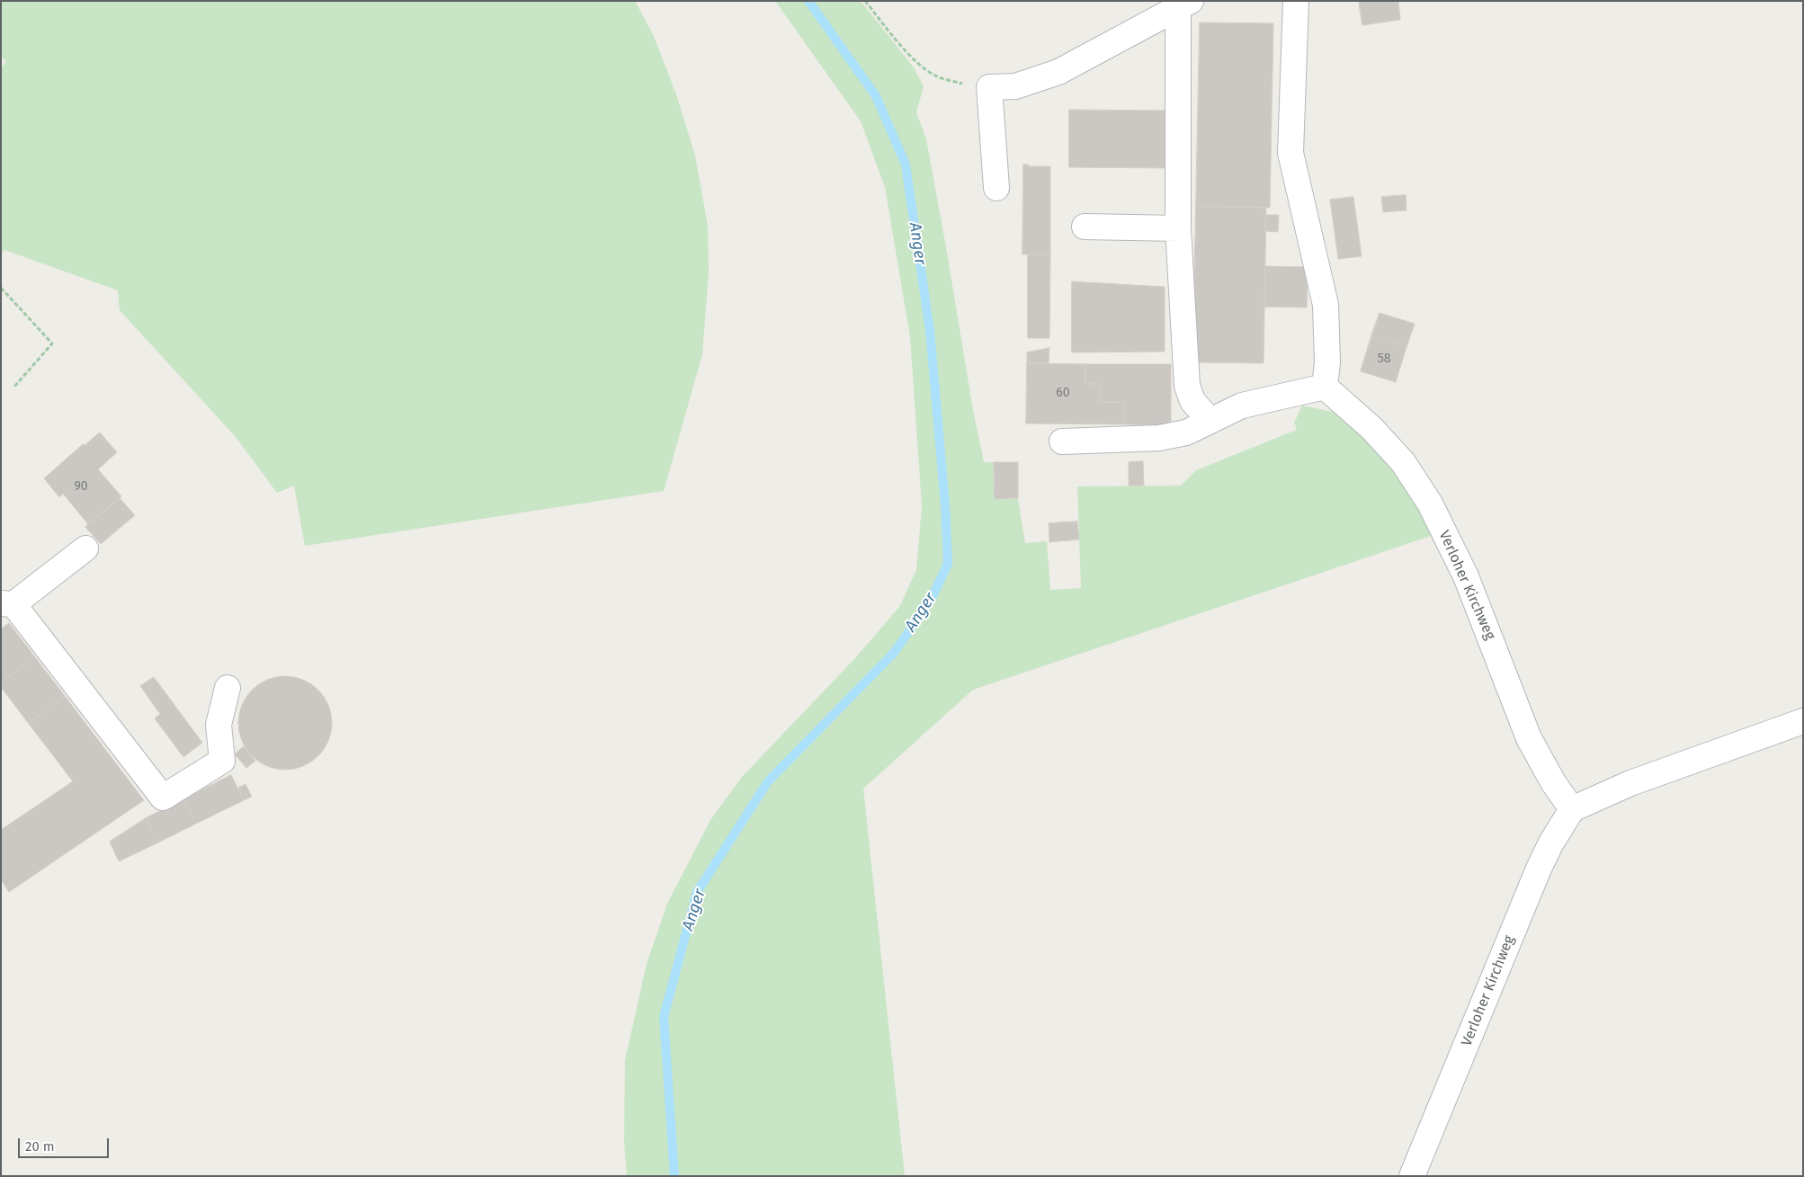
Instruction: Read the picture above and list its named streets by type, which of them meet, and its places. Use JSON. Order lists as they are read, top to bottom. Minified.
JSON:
{"streets":{"street":["Verloher Kirchweg"]},"water":["Anger"],"house_numbers":["58","60","90"],"scale_bar":"20 m"}
